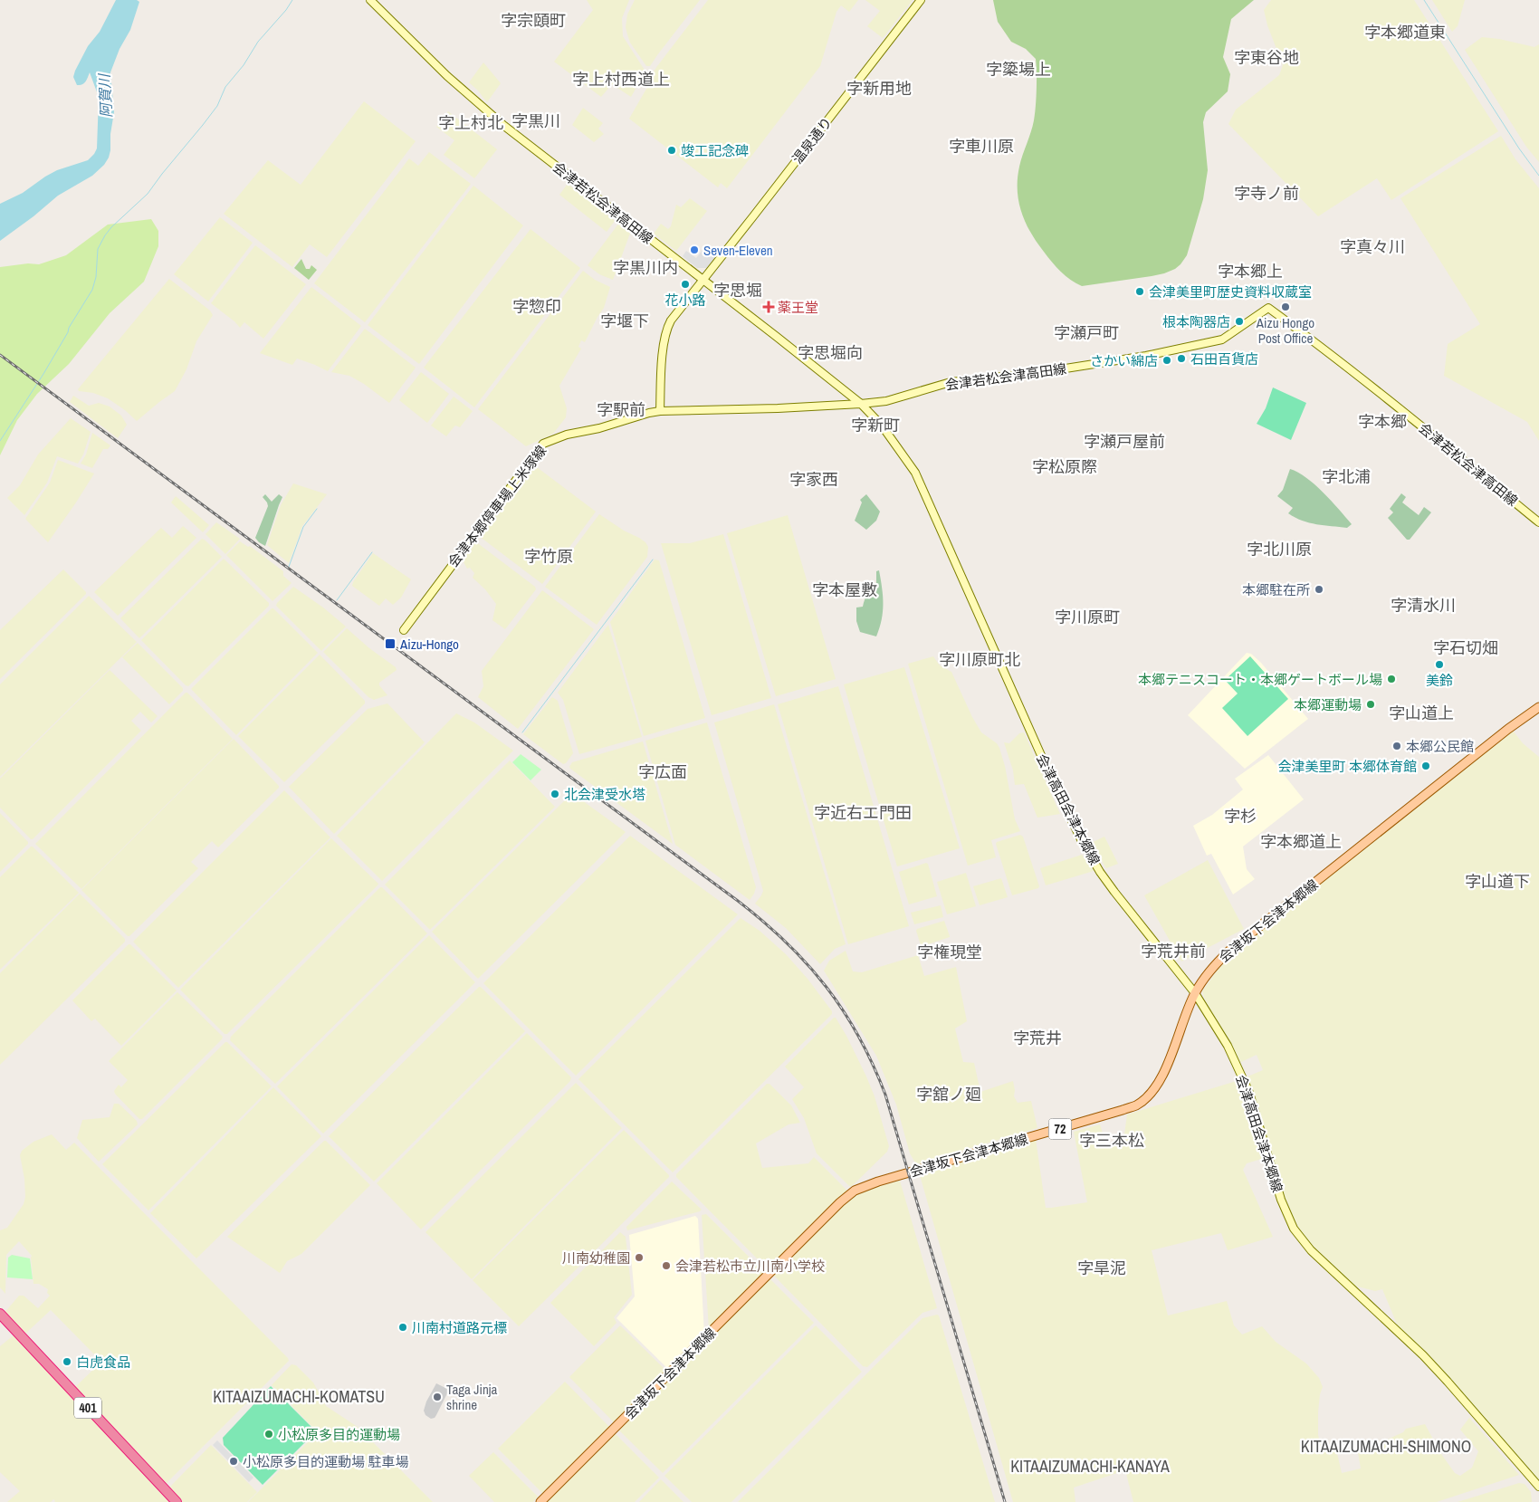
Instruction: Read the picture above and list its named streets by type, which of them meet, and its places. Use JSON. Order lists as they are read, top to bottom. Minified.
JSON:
{"streets":{"highway":["401"],"main road":["温泉通り","会津若松会津高田線","会津本郷停車場上米塚線","会津高田会津本郷線","会津坂下会津本郷線","72"]},"crossings":[["温泉通り","会津若松会津高田線"],["温泉通り","会津本郷停車場上米塚線"],["会津若松会津高田線","会津本郷停車場上米塚線"],["会津若松会津高田線","会津高田会津本郷線"],["会津本郷停車場上米塚線","会津高田会津本郷線"],["会津高田会津本郷線","会津坂下会津本郷線"]],"districts":["字宗頤町","字本郷道東","字東谷地","字簗場上","字上村西道上","字新用地","字黒川","字上村北","字車川原","字寺ノ前","字真々川","字黒川内","字本郷上","字思堀","字惣印","字堰下","字瀬戸町","字思堀向","字駅前","字本郷","字新町","字瀬戸屋前","字松原際","字北浦","字家西","字北川原","字竹原","字本屋敷","字清水川","字川原町","字石切畑","字川原町北","字山道上","字広面","字近右エ門田","字杉","字本郷道上","字山道下","字荒井前","字権現堂","字荒井","字舘ノ廻","字三本松","字旱泥","KITAAIZUMACHI-KOMATSU","KITAAIZUMACHI-SHIMONO","KITAAIZUMACHI-KANAYA"],"water":["阿賀川"],"places":{"other":["竣工記念碑","Seven-Eleven","花小路","会津美里町歴史資料収蔵室","Aizu Hongo Post Office","根本陶器店","石田百貨店","さかい綿店","本郷駐在所","美鈴","本郷テニスコート・本郷ゲートボール場","本郷運動場","本郷公民館","会津美里町 本郷体育館","北会津受水塔","川南幼稚園","会津若松市立川南小学校","川南村道路元標","白虎食品","Taga Jinja shrine","小松原多目的運動場","小松原多目的運動場 駐車場"],"health":["薬王堂"],"transit":["Aizu-Hongo"]}}
